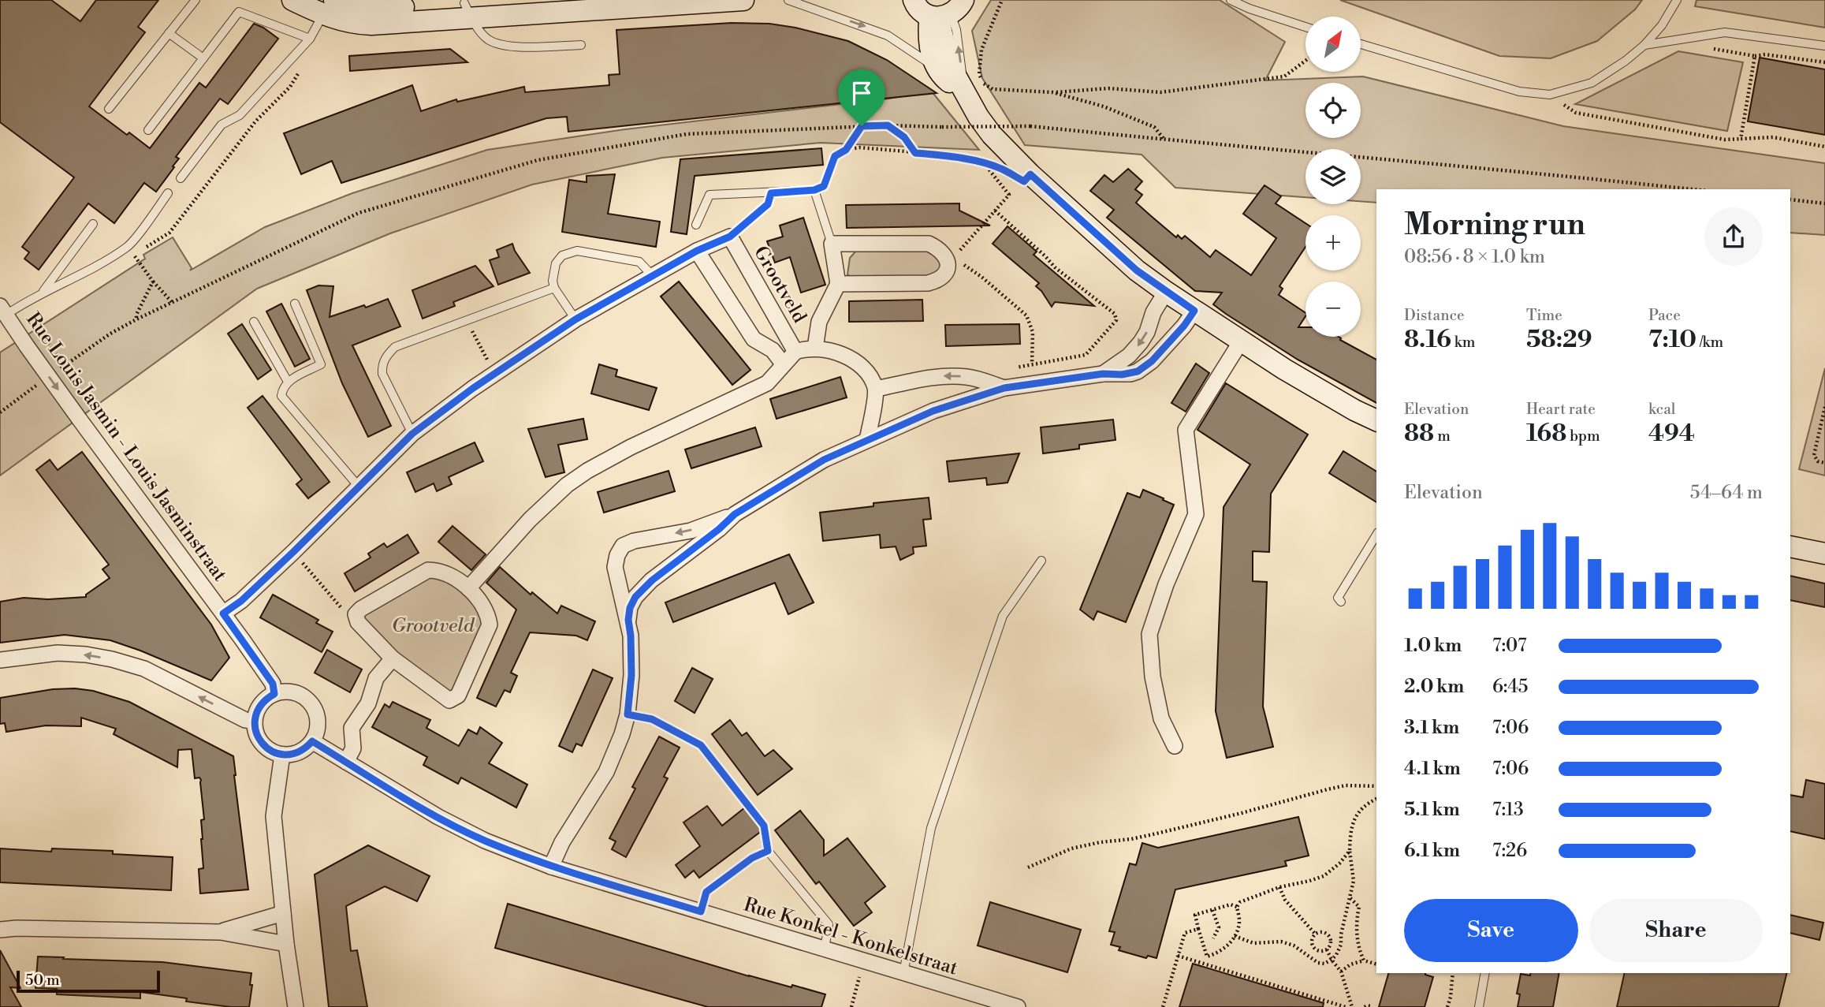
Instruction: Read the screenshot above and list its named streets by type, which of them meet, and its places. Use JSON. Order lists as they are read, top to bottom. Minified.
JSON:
{"streets":{"street":["Grootveld","Rue Louis Jasmin - Louis Jasminstraat","Rue Konkel - Konkelstraat"]},"crossings":[["Rue Louis Jasmin - Louis Jasminstraat","Rue Konkel - Konkelstraat"]],"one_way":["Rue Louis Jasmin - Louis Jasminstraat"],"parks":["Grootveld"],"scale_bar":"50 m","north":"top right","page":{"map_buttons":["+","−"],"heading":["Morning run","08:56 · 8 × 1.0 km"],"stats":[["Distance","8.16 km"],["Time","58:29"],["Pace","7:10 /km"],["Elevation","88 m"],["Heart rate","168 bpm"],["kcal","494"]],"chart":["Elevation","54–64 m"],"list":[{"name":"1.0 km","note":"7:07"},{"name":"2.0 km","note":"6:45"},{"name":"3.1 km","note":"7:06"},{"name":"4.1 km","note":"7:06"},{"name":"5.1 km","note":"7:13"},{"name":"6.1 km","note":"7:26"}],"buttons":["Save","Share"],"scale":"50 m"}}
